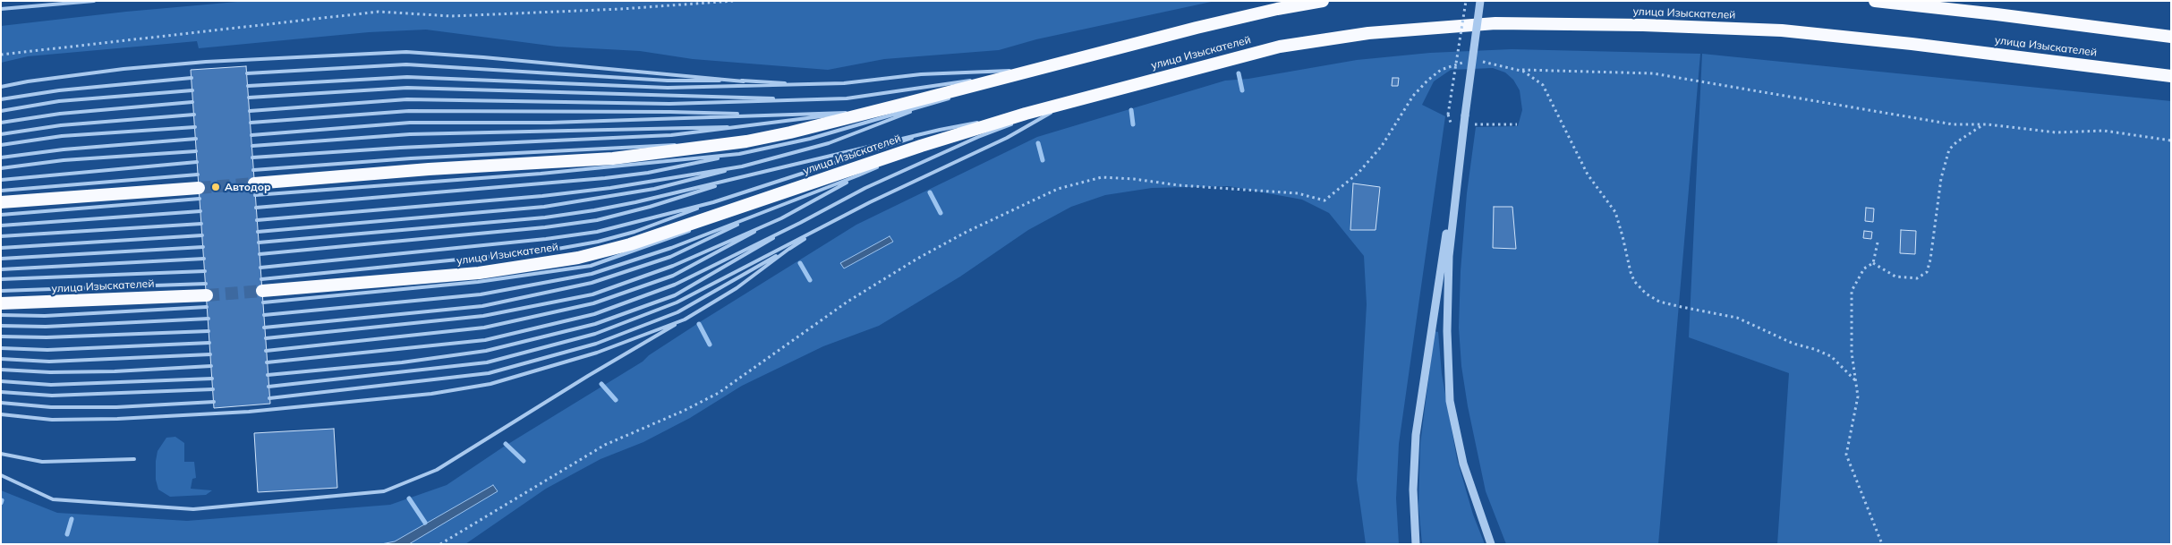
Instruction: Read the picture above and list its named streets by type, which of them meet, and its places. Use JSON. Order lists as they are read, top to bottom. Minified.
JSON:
{"streets":{"highway":["улица Изыскателей"]},"places":["Автодор"]}
